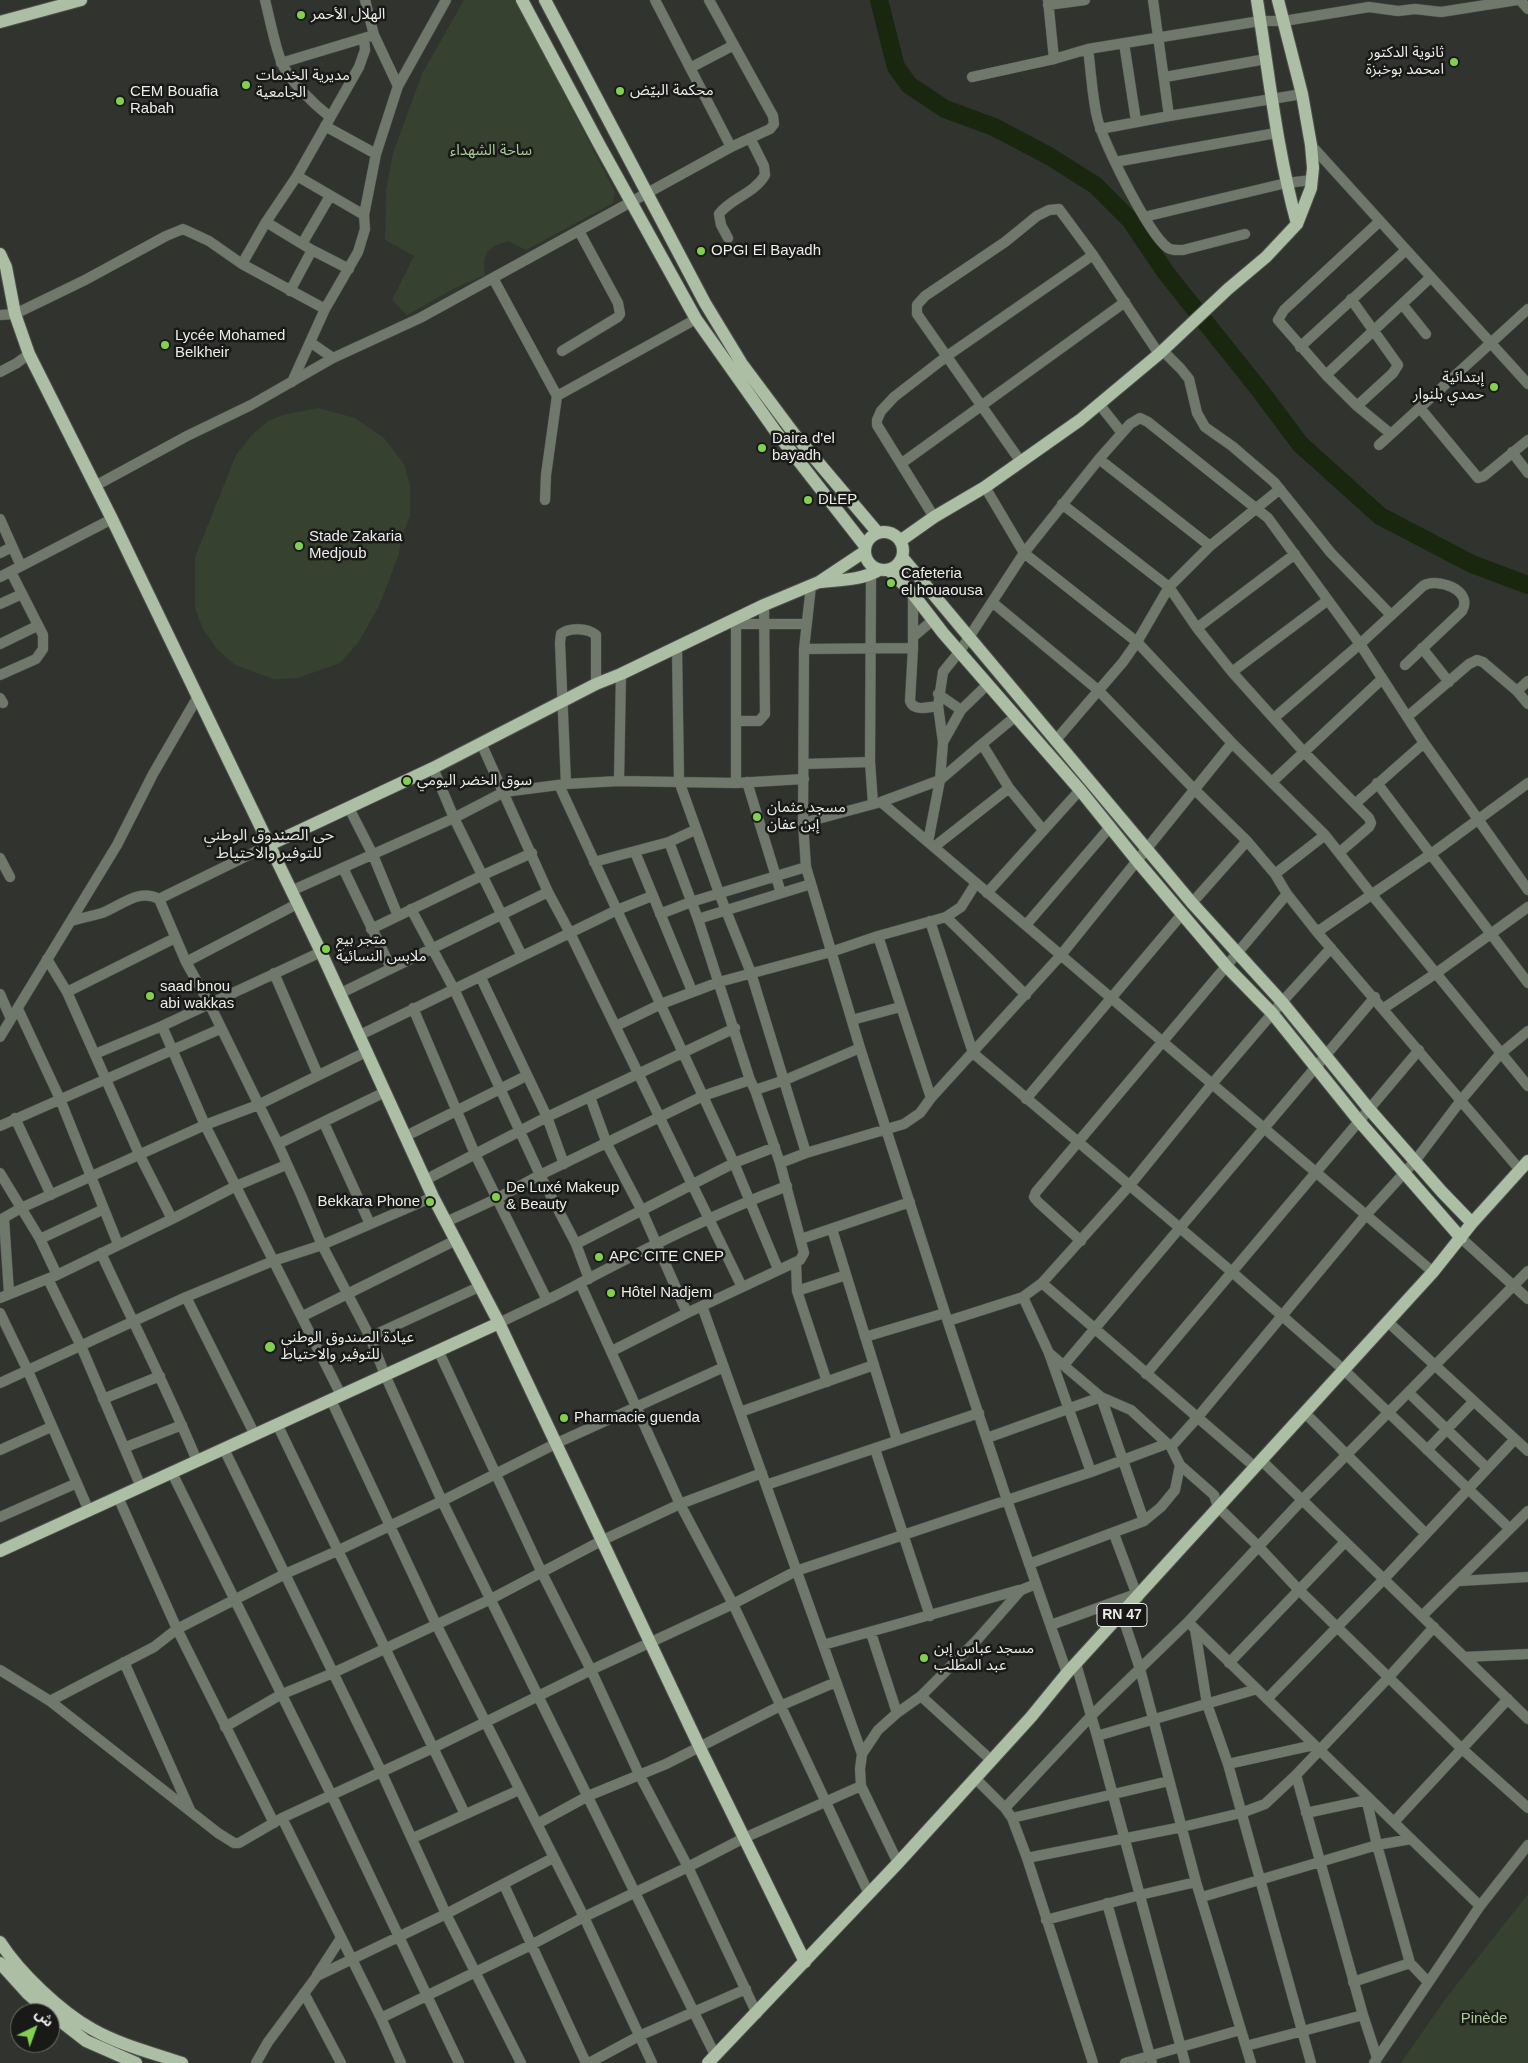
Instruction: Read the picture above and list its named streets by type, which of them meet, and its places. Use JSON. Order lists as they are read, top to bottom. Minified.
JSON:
{"streets":{"main road":["RN 47"]},"districts":["حي الصندوق الوطني للتوفير والاحتياط"],"parks":["ساحة الشهداء","Pinède"],"places":["الهلال الأحمر","ثانوية الدكتور امحمد بوخبزة","مديرية الخدمات الجامعية","محكمة البيّض","CEM Bouafia Rabah","OPGI El Bayadh","Lycée Mohamed Belkheir","إبتدائية حمدي بلنوار","Daira d'el bayadh","DLEP","Stade Zakaria Medjoub","Cafeteria el houaousa","سوق الخضر اليومي","مسجد عثمان إبن عفان","متجر بيع ملابس النسائية","saad bnou abi wakkas","De Luxé Makeup & Beauty","Bekkara Phone","APC CITE CNEP","Hôtel Nadjem","عيادة الصندوق الوطني للتوفير والاحتياط","Pharmacie guenda","مسجد عباس إبن عبد المطلب"],"north":"top right"}
